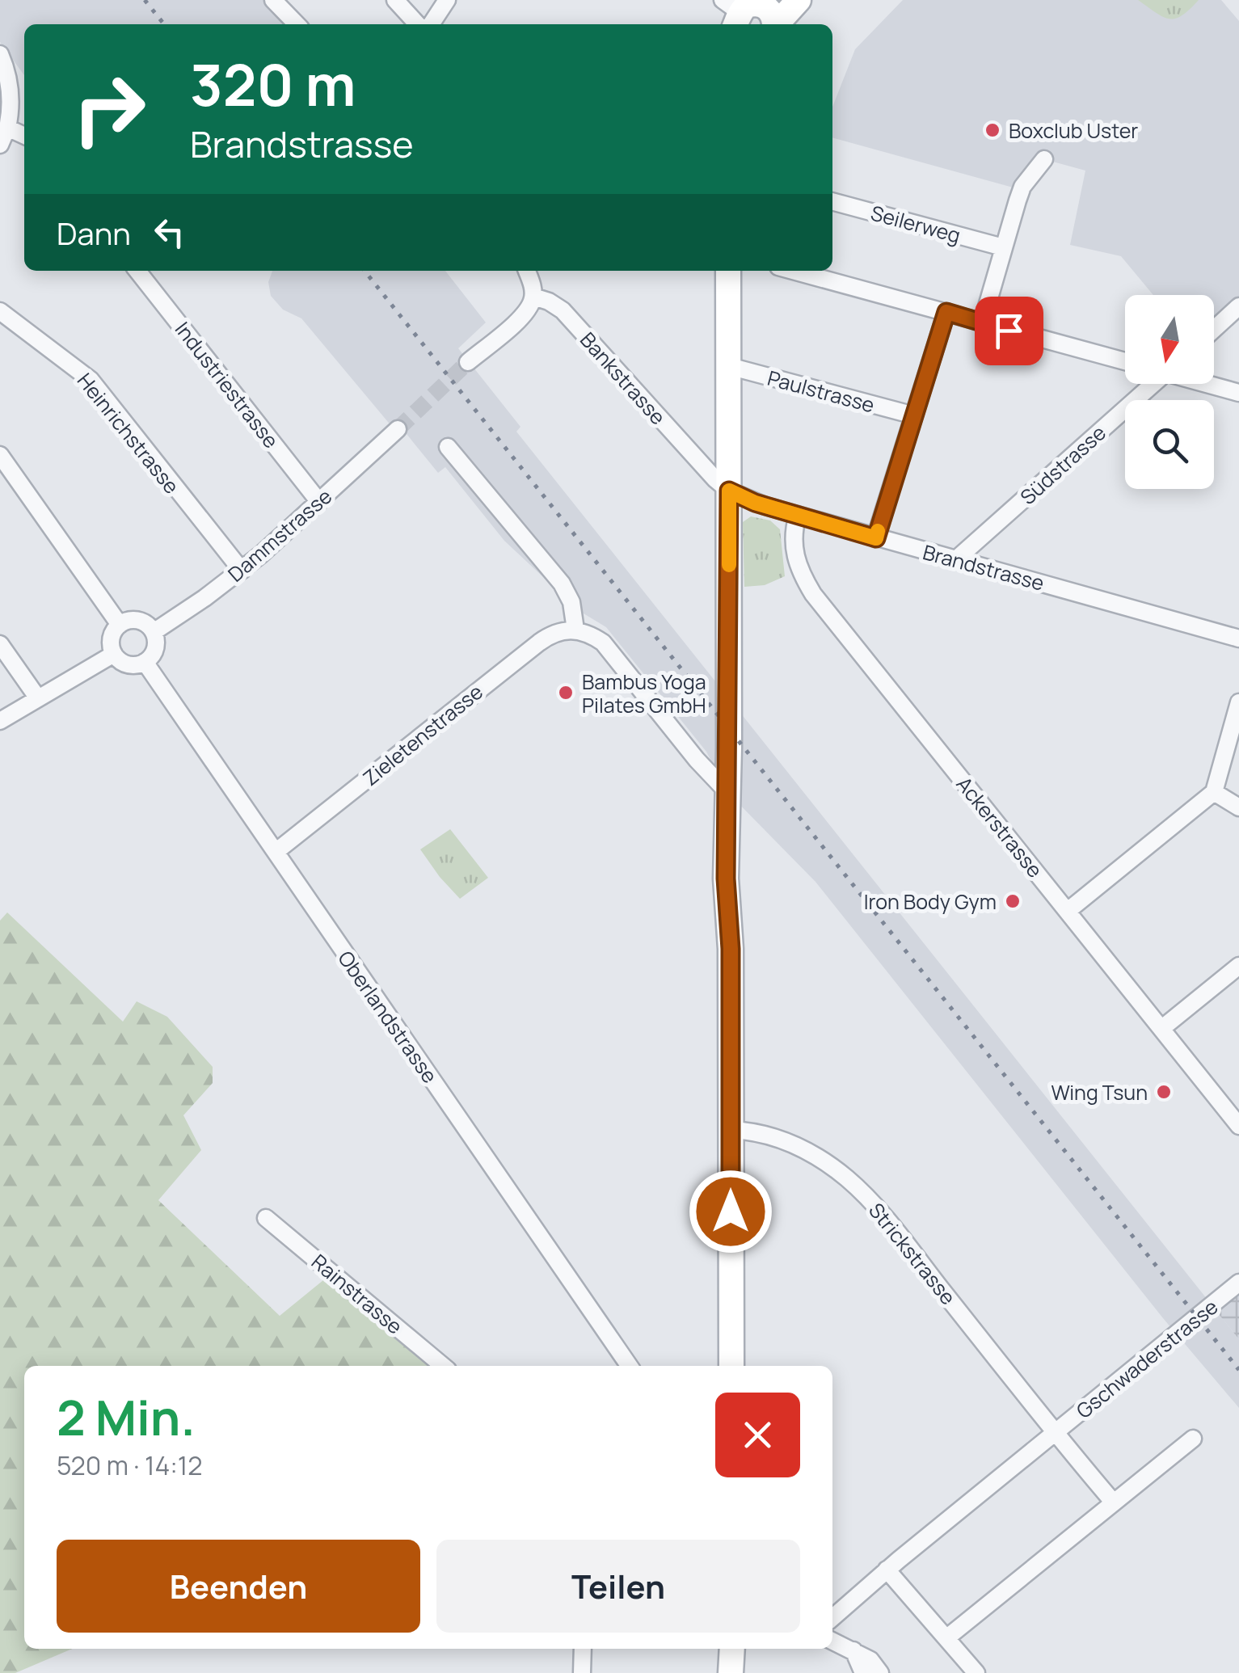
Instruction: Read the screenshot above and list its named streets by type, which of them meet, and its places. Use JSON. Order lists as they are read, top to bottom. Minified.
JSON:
{"streets":{"street":["Seilerweg","Bankstrasse","Industriestrasse","Paulstrasse","Heinrichstrasse","Südstrasse","Dammstrasse","Brandstrasse","Zieletenstrasse","Ackerstrasse","Oberlandstrasse","Strickstrasse","Rainstrasse","Gschwaderstrasse"]},"crossings":[["Bankstrasse","Brandstrasse"],["Industriestrasse","Dammstrasse"],["Heinrichstrasse","Dammstrasse"],["Südstrasse","Brandstrasse"],["Dammstrasse","Oberlandstrasse"],["Brandstrasse","Ackerstrasse"],["Zieletenstrasse","Oberlandstrasse"],["Strickstrasse","Gschwaderstrasse"]],"places":["Boxclub Uster","Bambus Yoga Pilates GmbH","Iron Body Gym","Wing Tsun"],"north":"bottom","page":{"turn":["320 m","Brandstrasse"],"then":"Dann","heading":["2 Min.","520 m · 14:12"],"buttons":["Beenden","Teilen"]}}
